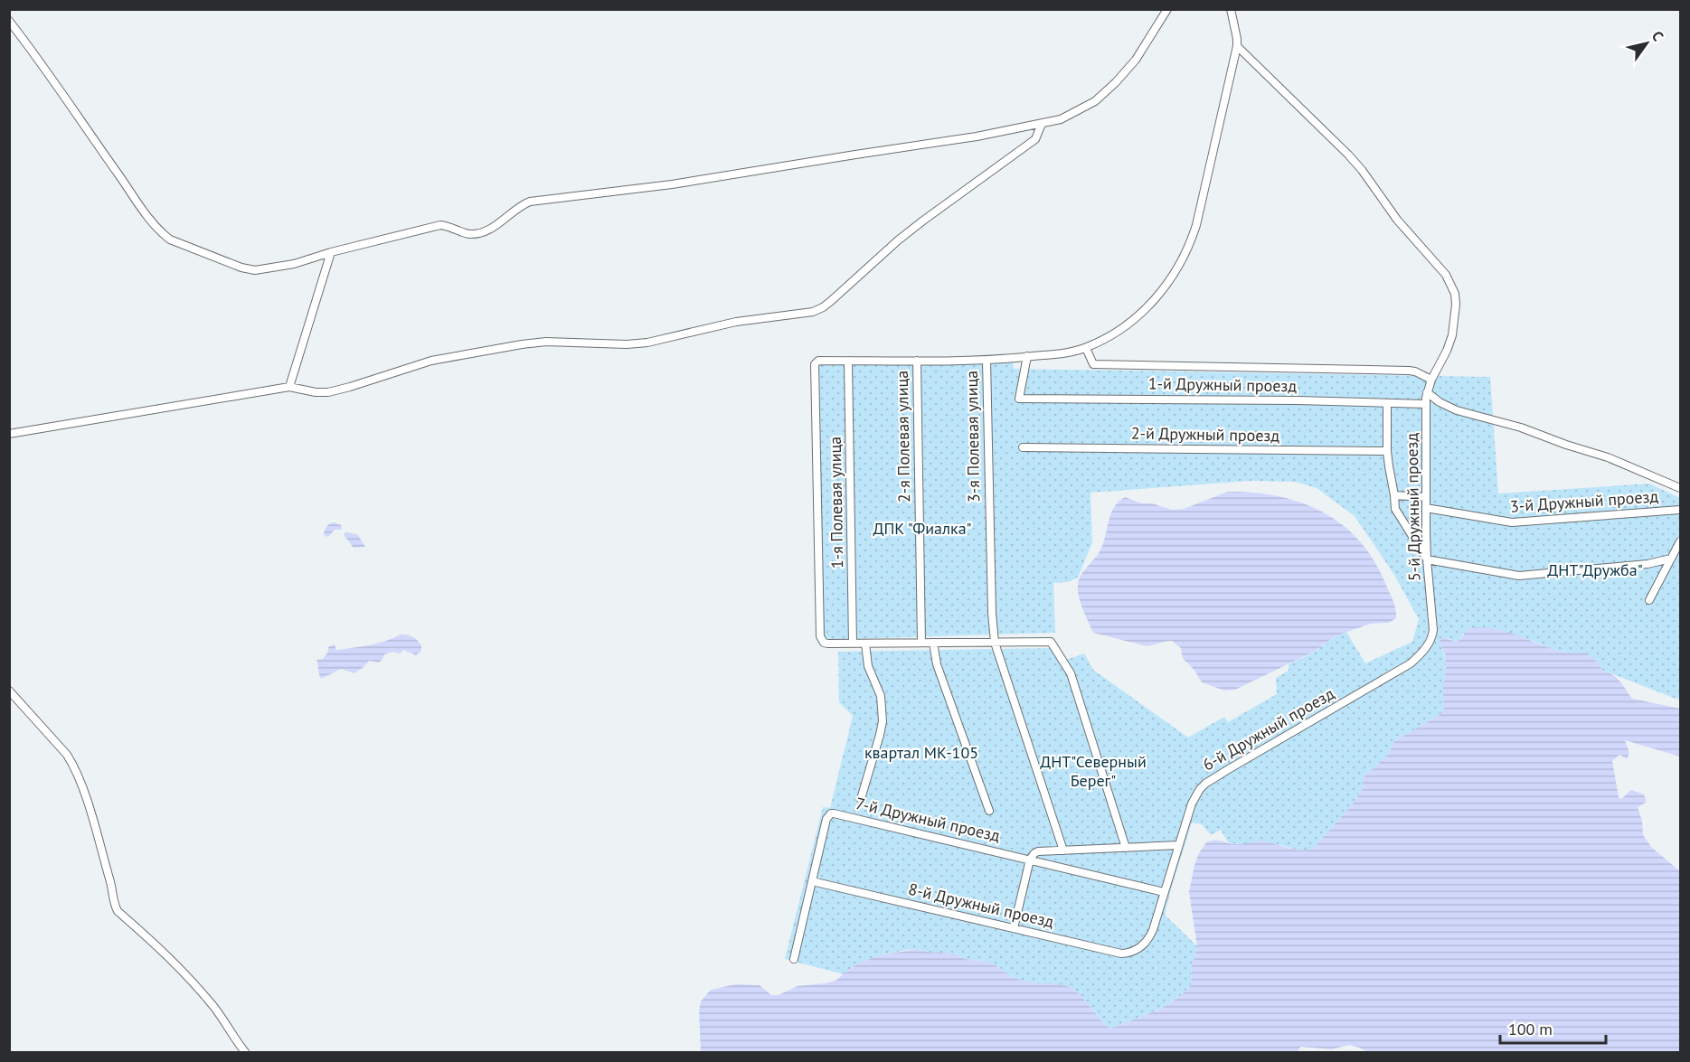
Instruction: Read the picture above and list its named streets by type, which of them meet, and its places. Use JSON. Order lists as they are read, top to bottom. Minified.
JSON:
{"streets":{"street":["1-й Дружный проезд","2-й Дружный проезд","2-я Полевая улица","3-я Полевая улица","3-й Дружный проезд","1-я Полевая улица","5-й Дружный проезд","6-й Дружный проезд","7-й Дружный проезд","8-й Дружный проезд"]},"crossings":[["1-й Дружный проезд","5-й Дружный проезд"],["3-й Дружный проезд","5-й Дружный проезд"],["5-й Дружный проезд","6-й Дружный проезд"],["6-й Дружный проезд","7-й Дружный проезд"],["6-й Дружный проезд","8-й Дружный проезд"],["7-й Дружный проезд","8-й Дружный проезд"]],"parks":["ДПК \"Фиалка\"","ДНТ\"Дружба\"","квартал МК-105","ДНТ\"Северный Берег\""],"scale_bar":"100 m","north":"top right"}
